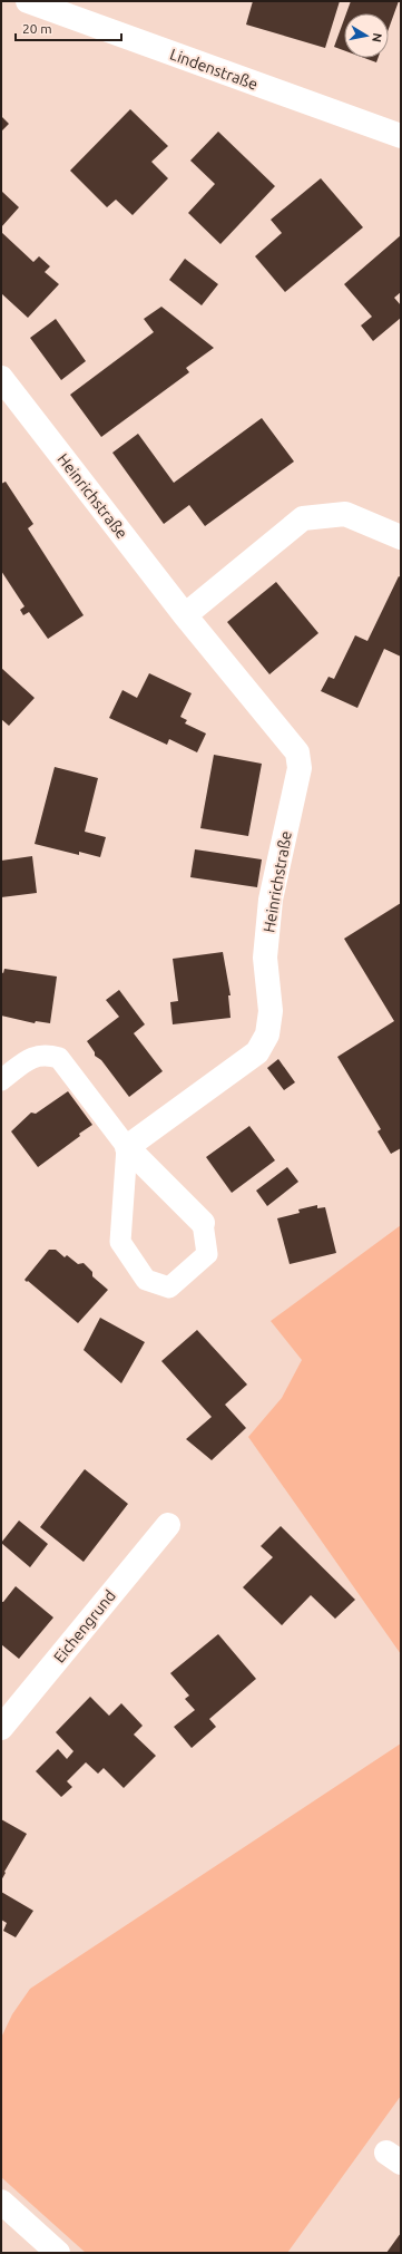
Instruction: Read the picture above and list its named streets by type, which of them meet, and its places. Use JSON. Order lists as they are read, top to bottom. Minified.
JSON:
{"streets":{"street":["Lindenstraße","Heinrichstraße","Eichengrund"]},"scale_bar":"20 m","north":"right"}
